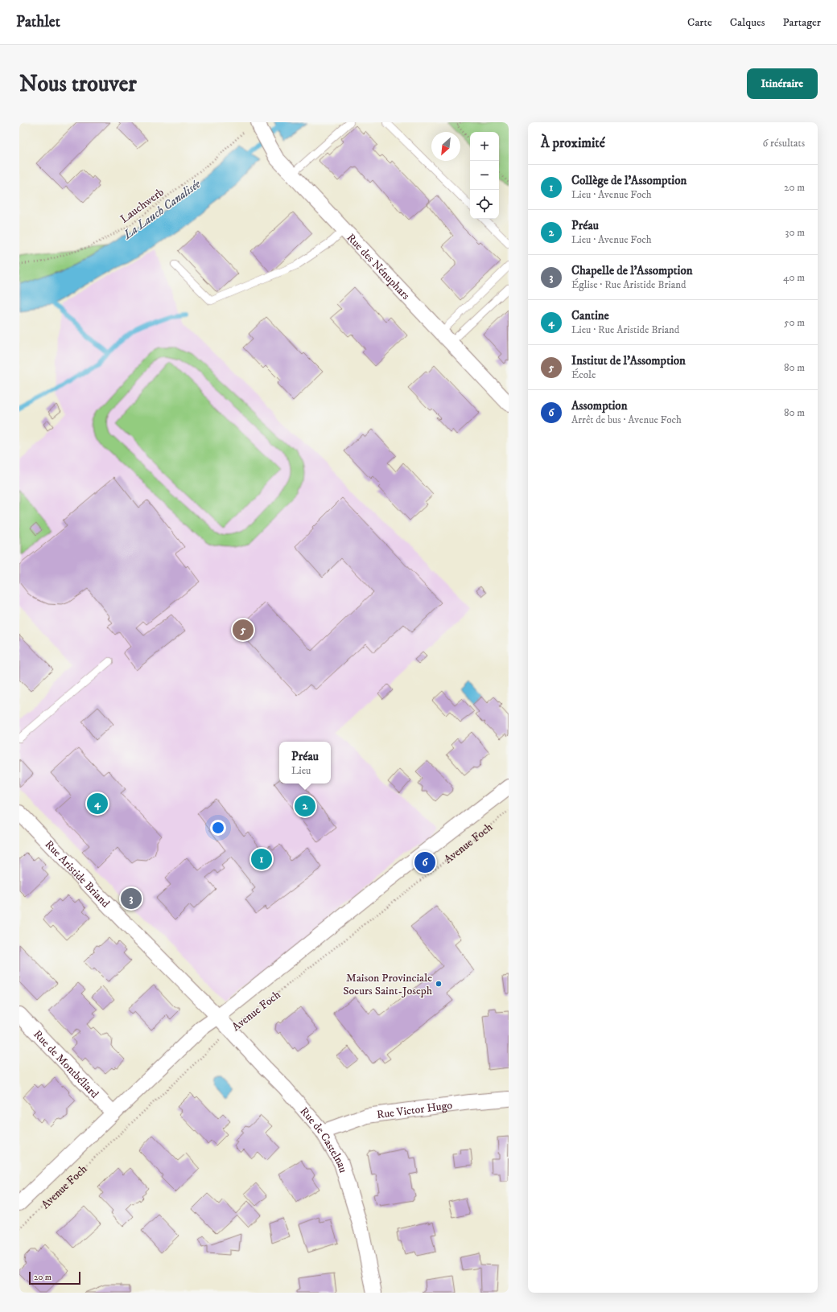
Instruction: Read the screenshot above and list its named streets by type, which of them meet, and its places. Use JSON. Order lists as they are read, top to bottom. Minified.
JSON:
{"streets":{"street":["Rue des Nénuphars","Avenue Foch","Rue Aristide Briand","Rue de Montbéliard","Rue Victor Hugo","Rue de Castelnau"],"path":["Lauchwerb"]},"crossings":[["Avenue Foch","Rue Aristide Briand"],["Avenue Foch","Rue de Montbéliard"],["Avenue Foch","Rue de Castelnau"],["Rue Aristide Briand","Rue de Castelnau"],["Rue Victor Hugo","Rue de Castelnau"]],"water":["La Lauch Canalisée"],"places":["Maison Provinciale Soeurs Saint-Joseph"],"scale_bar":"20 m","north":"bottom left","page":{"header":"Pathlet","nav":["Carte","Calques","Partager"],"buttons":"Itinéraire","title":"Nous trouver","heading":["À proximité","6 résultats"],"map_buttons":["+","−"],"list":[{"mark":"1","name":"Collège de l'Assomption","note":"Lieu · Avenue Foch","value":"20 m"},{"mark":"2","name":"Préau","note":"Lieu · Avenue Foch","value":"30 m"},{"mark":"3","name":"Chapelle de l'Assomption","note":"Église · Rue Aristide Briand","value":"40 m"},{"mark":"4","name":"Cantine","note":"Lieu · Rue Aristide Briand","value":"50 m"},{"mark":"5","name":"Institut de l'Assomption","note":"École","value":"80 m"},{"mark":"6","name":"Assomption","note":"Arrêt de bus · Avenue Foch","value":"80 m"}],"pins":["5","4","2","1","6","3"],"popup":["Préau","Lieu"],"scale":"20 m"}}
